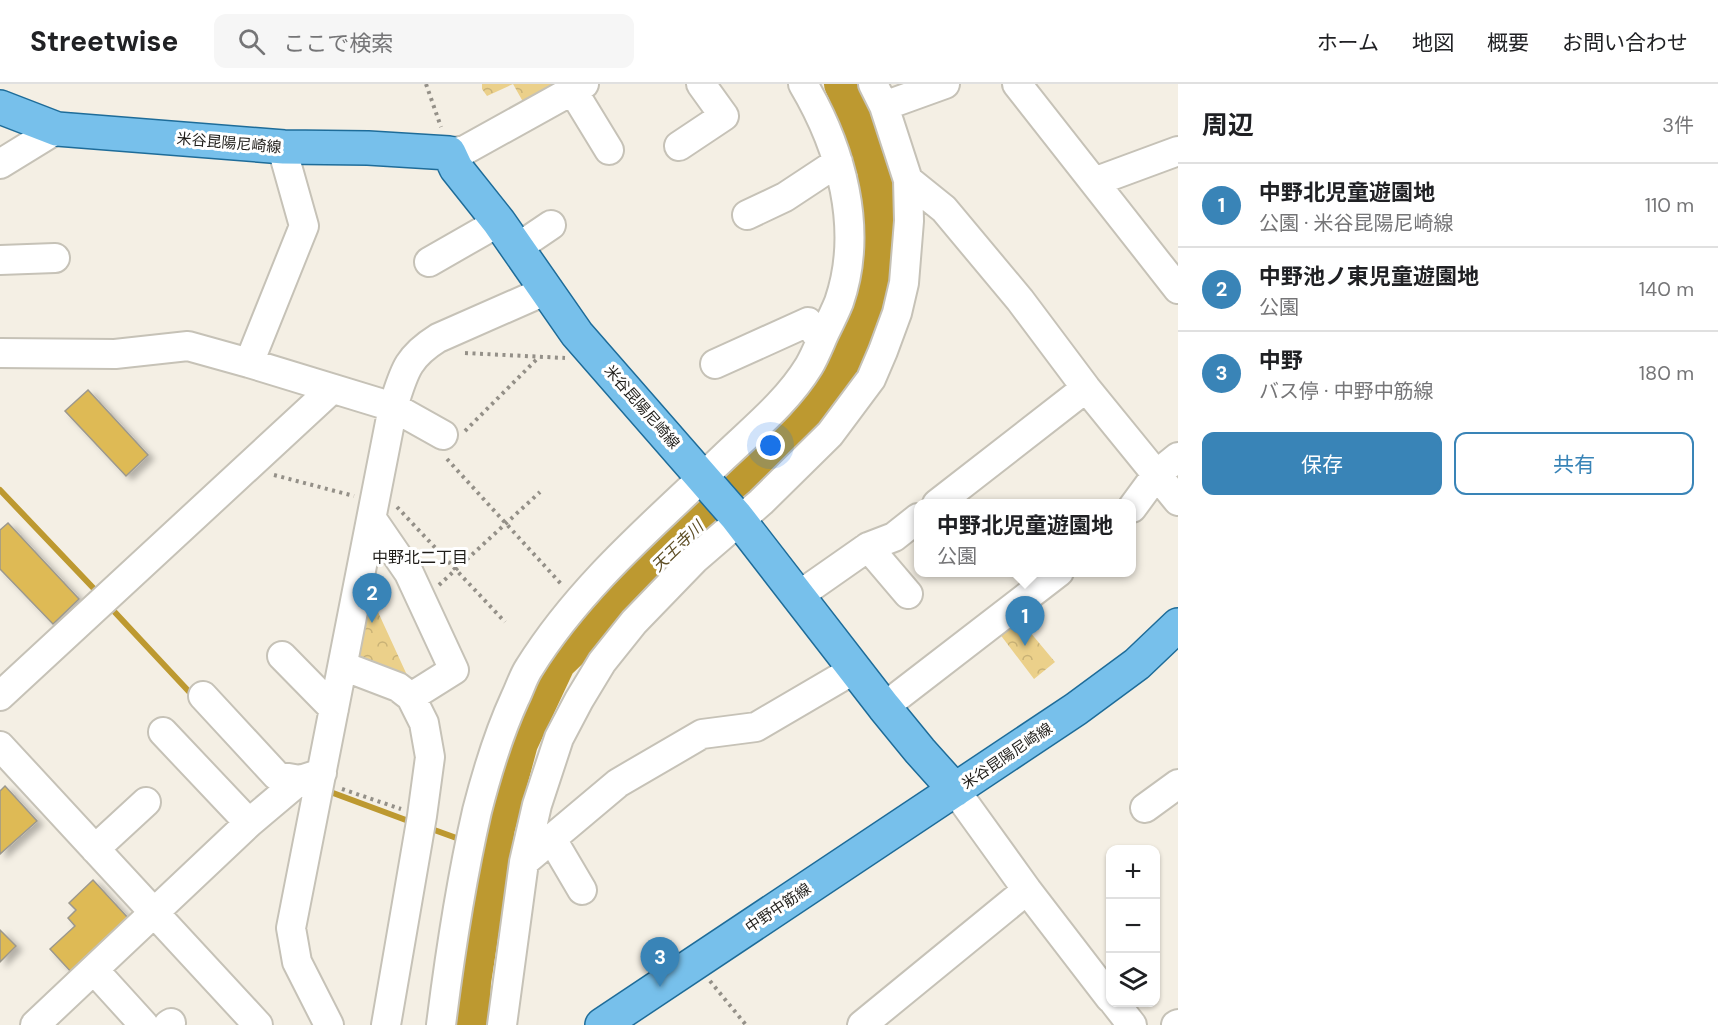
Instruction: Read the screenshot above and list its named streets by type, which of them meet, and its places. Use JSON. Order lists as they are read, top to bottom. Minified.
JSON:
{"streets":{"main road":["米谷昆陽尼崎線","中野中筋線"]},"crossings":[["米谷昆陽尼崎線","中野中筋線"]],"districts":["中野北二丁目"],"water":["天王寺川"],"page":{"header":"Streetwise","search":"ここで検索","nav":["ホーム","地図","概要","お問い合わせ"],"heading":["周辺","3件"],"list":[{"mark":"1","name":"中野北児童遊園地","note":"公園 · 米谷昆陽尼崎線","value":"110 m"},{"mark":"2","name":"中野池ノ東児童遊園地","note":"公園","value":"140 m"},{"mark":"3","name":"中野","note":"バス停 · 中野中筋線","value":"180 m"}],"buttons":["保存","共有"],"popup":["中野北児童遊園地","公園"],"pins":["2","1","3"],"map_buttons":["+","−"]}}
